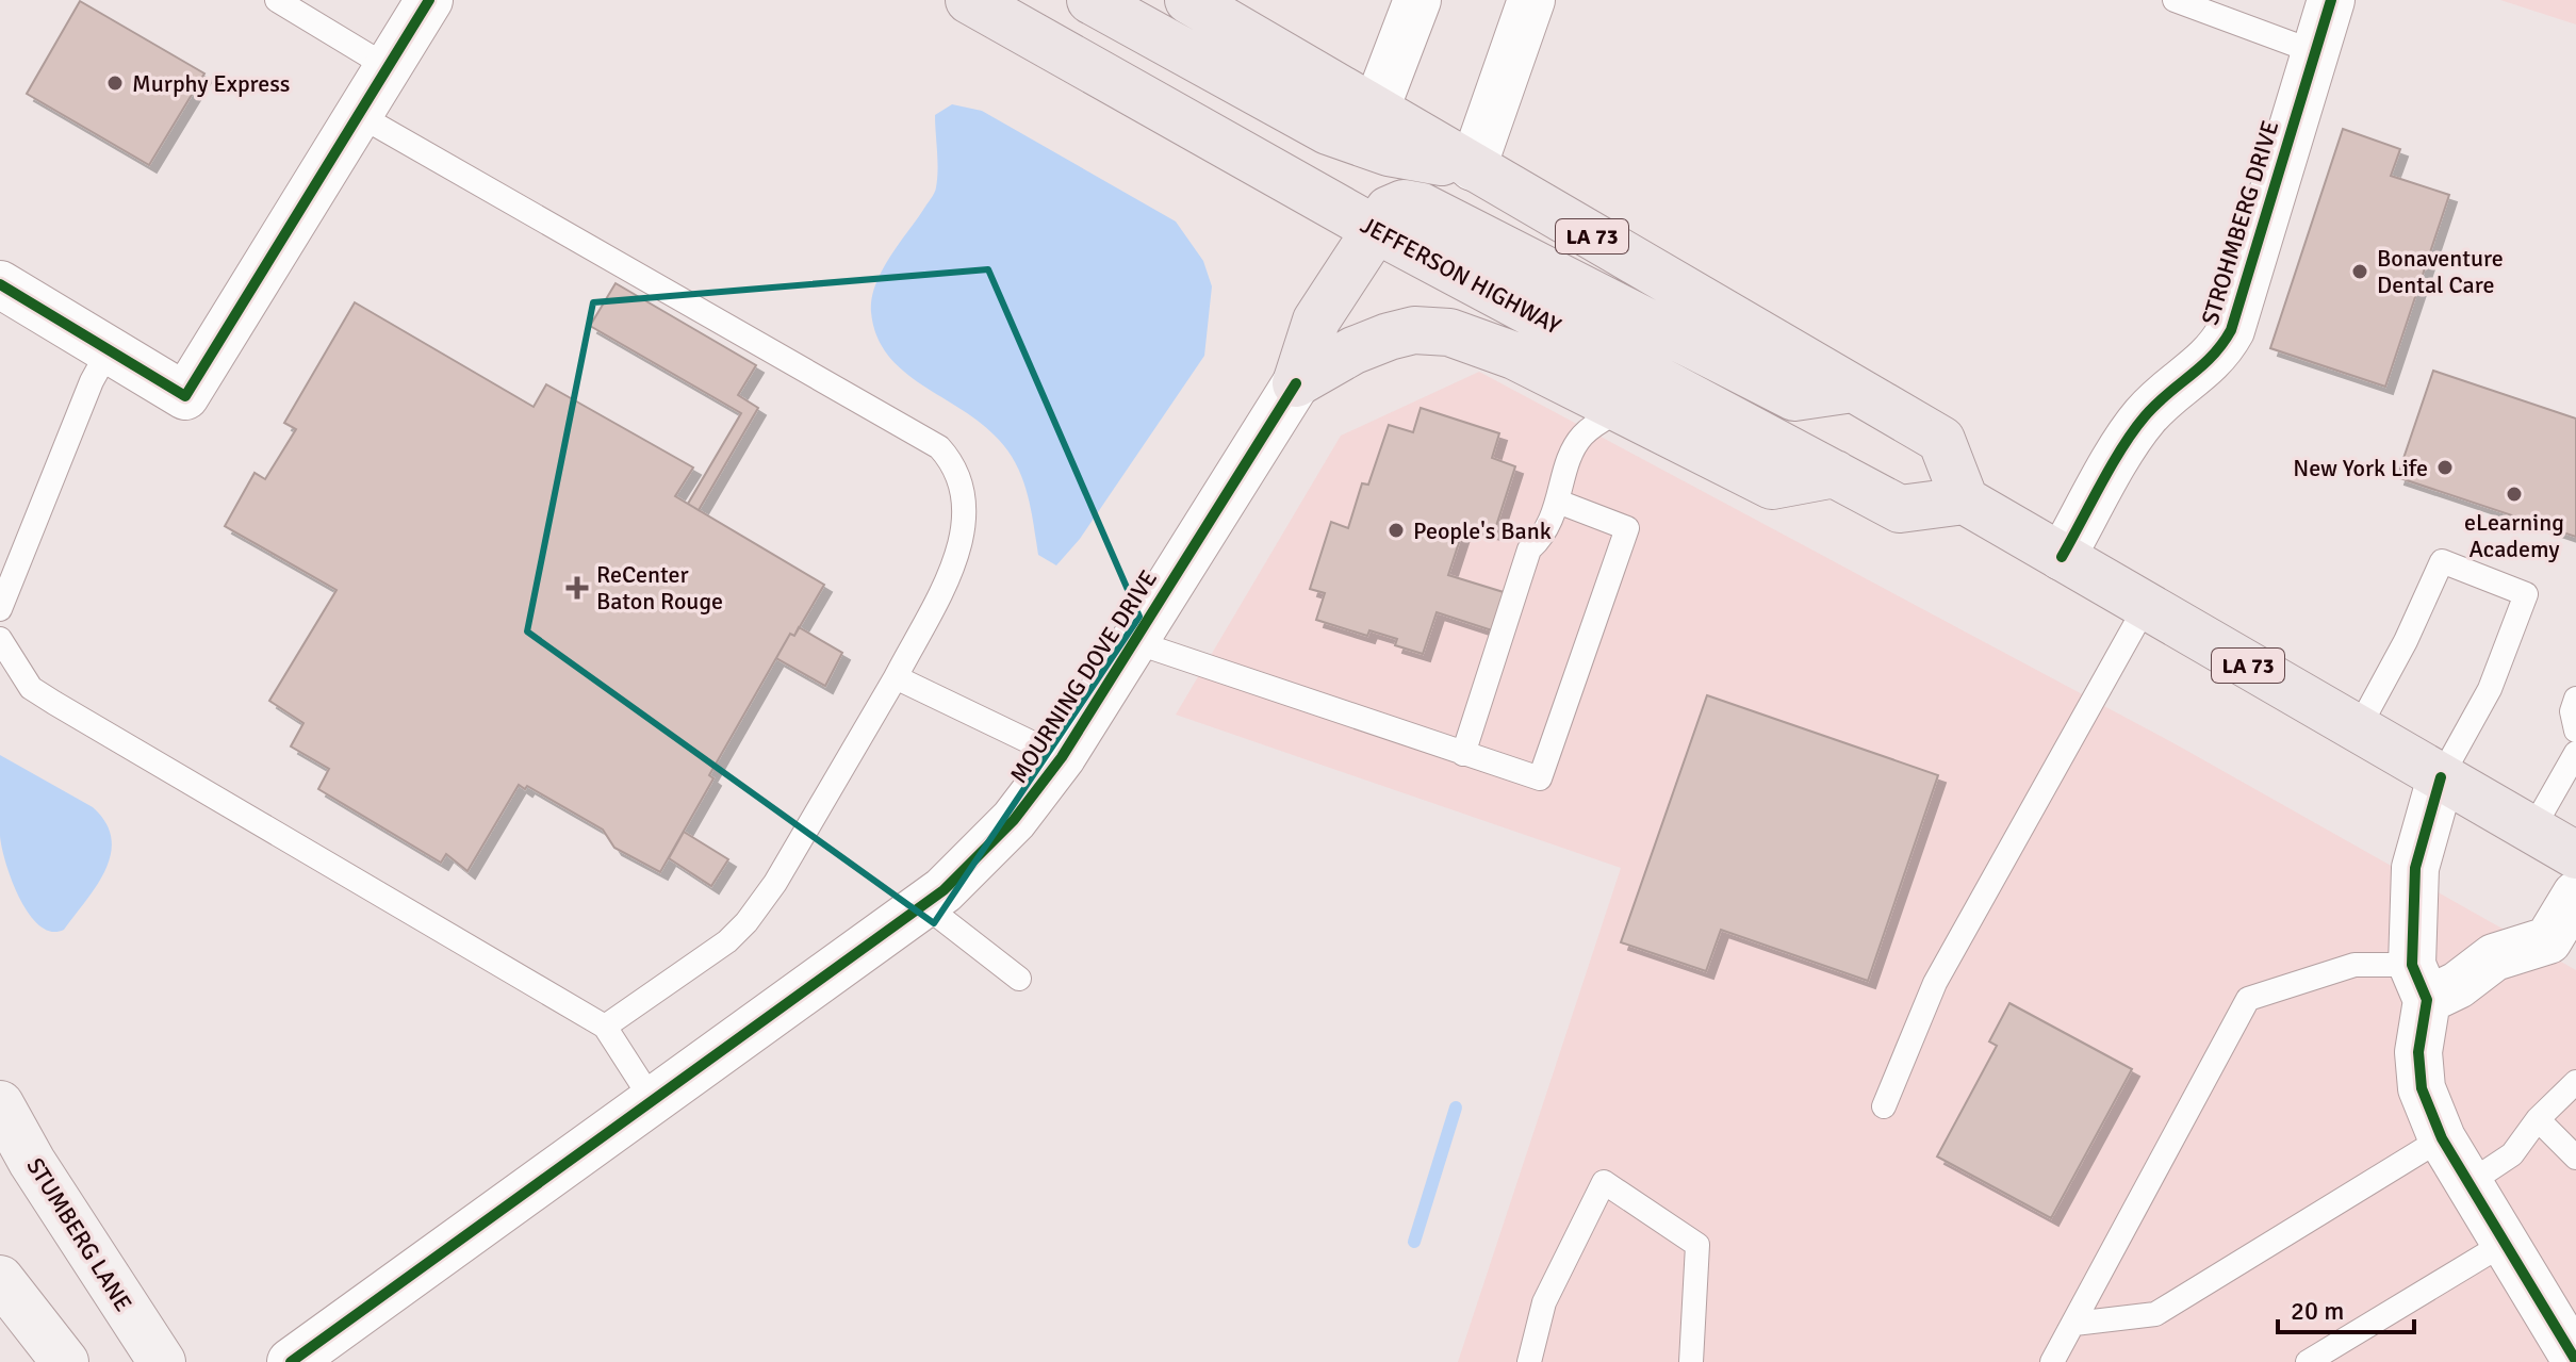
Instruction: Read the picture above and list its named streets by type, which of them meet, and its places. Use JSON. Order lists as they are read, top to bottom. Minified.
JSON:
{"streets":{"main road":["LA 73","JEFFERSON HIGHWAY","STUMBERG LANE"],"street":["STROHMBERG DRIVE","MOURNING DOVE DRIVE"]},"crossings":[["STROHMBERG DRIVE","LA 73"],["LA 73","JEFFERSON HIGHWAY"]],"places":{"other":["Murphy Express","Bonaventure Dental Care","New York Life","eLearning Academy","People's Bank"],"health":["ReCenter Baton Rouge"]},"scale_bar":"20 m"}
